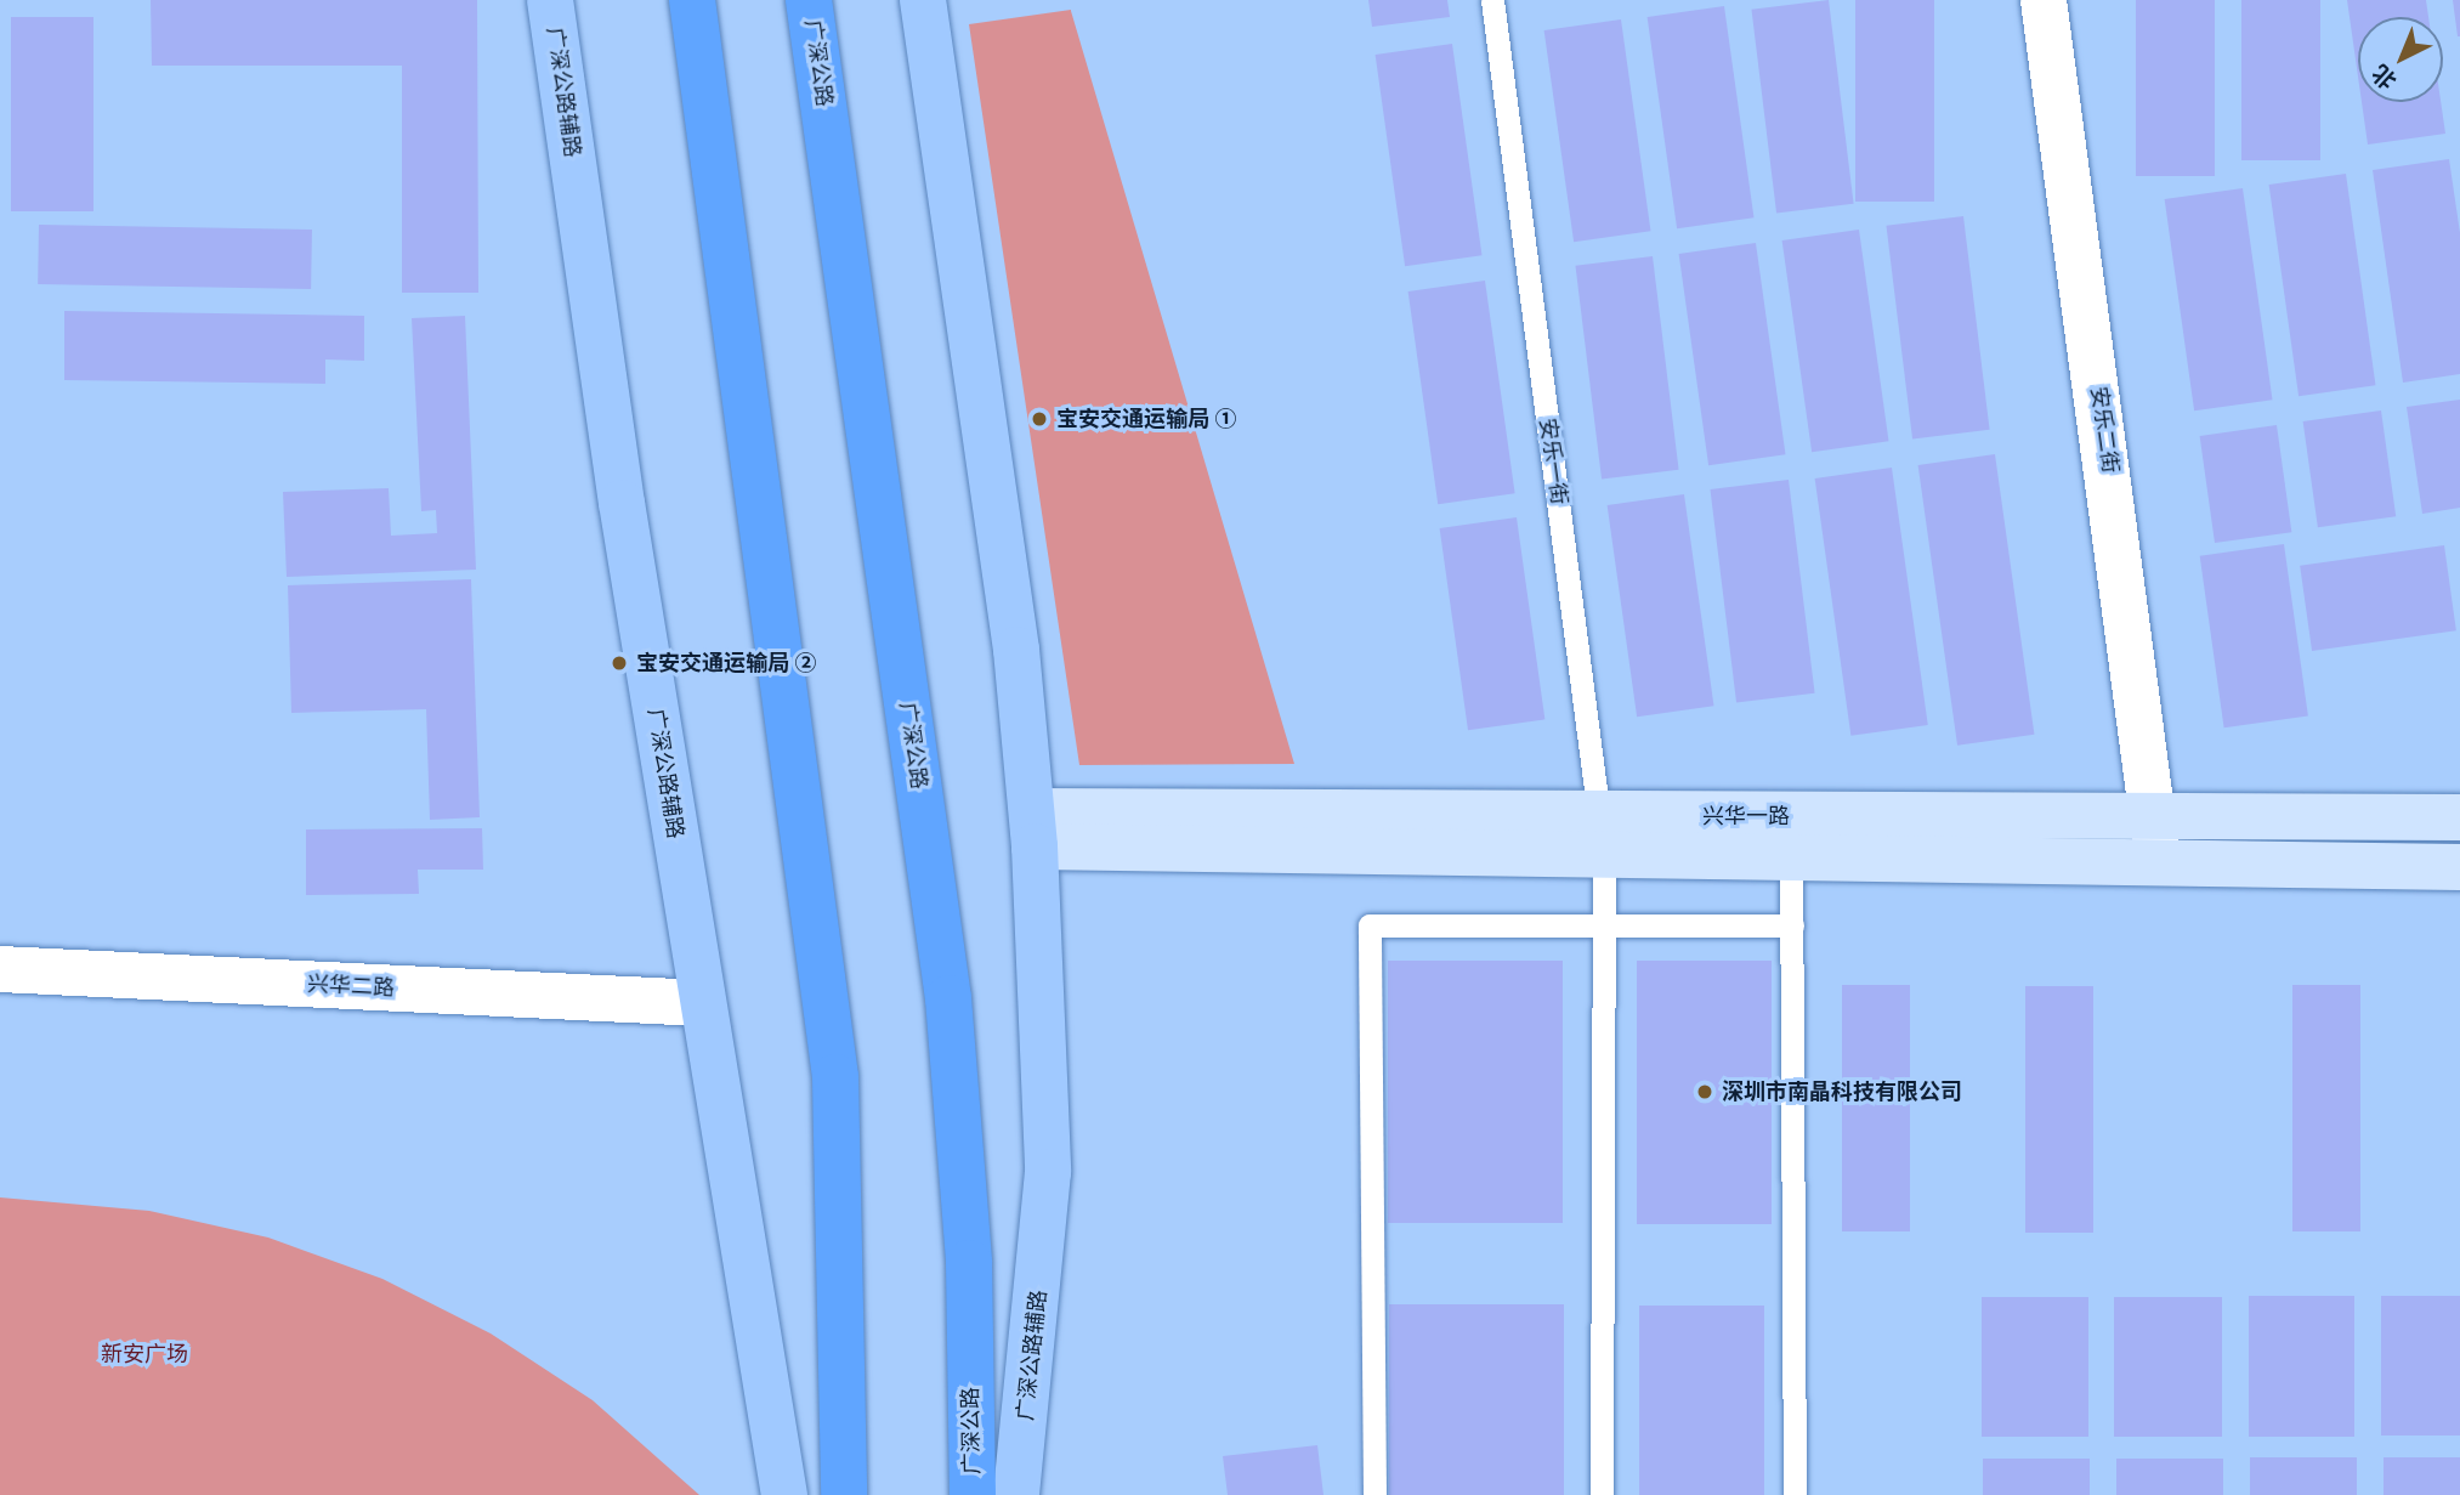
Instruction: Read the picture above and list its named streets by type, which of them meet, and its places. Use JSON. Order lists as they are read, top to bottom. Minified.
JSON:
{"streets":{"highway":["广深公路"],"main road":["广深公路辅路"],"street":["安乐二街","兴华一路","兴华二路"],"lane":["安乐一街"]},"crossings":[["广深公路辅路","兴华一路"],["广深公路辅路","兴华二路"],["安乐二街","兴华一路"],["安乐一街","兴华一路"]],"parks":["新安广场"],"places":["宝安交通运输局 ①","宝安交通运输局 ②","深圳市南晶科技有限公司"],"north":"bottom left"}
